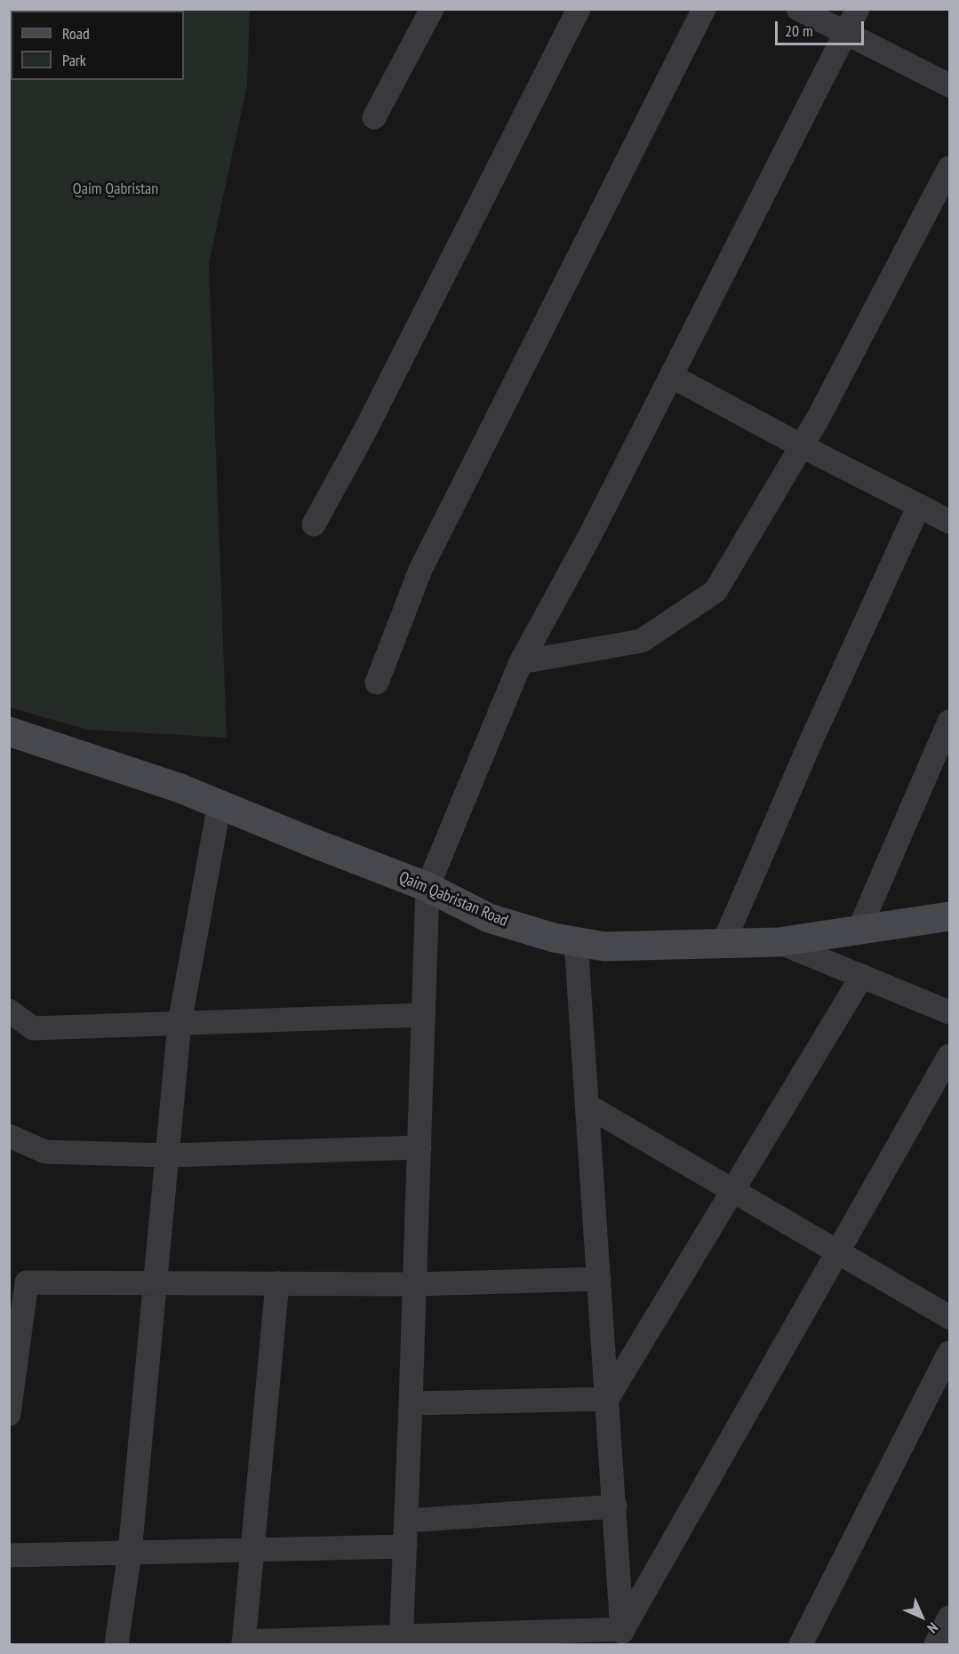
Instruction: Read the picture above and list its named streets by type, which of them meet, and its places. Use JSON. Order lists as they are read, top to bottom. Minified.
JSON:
{"streets":{"street":["Qaim Qabristan Road"]},"parks":["Qaim Qabristan"],"legend":["Road","Park"],"scale_bar":"20 m","north":"bottom right"}
